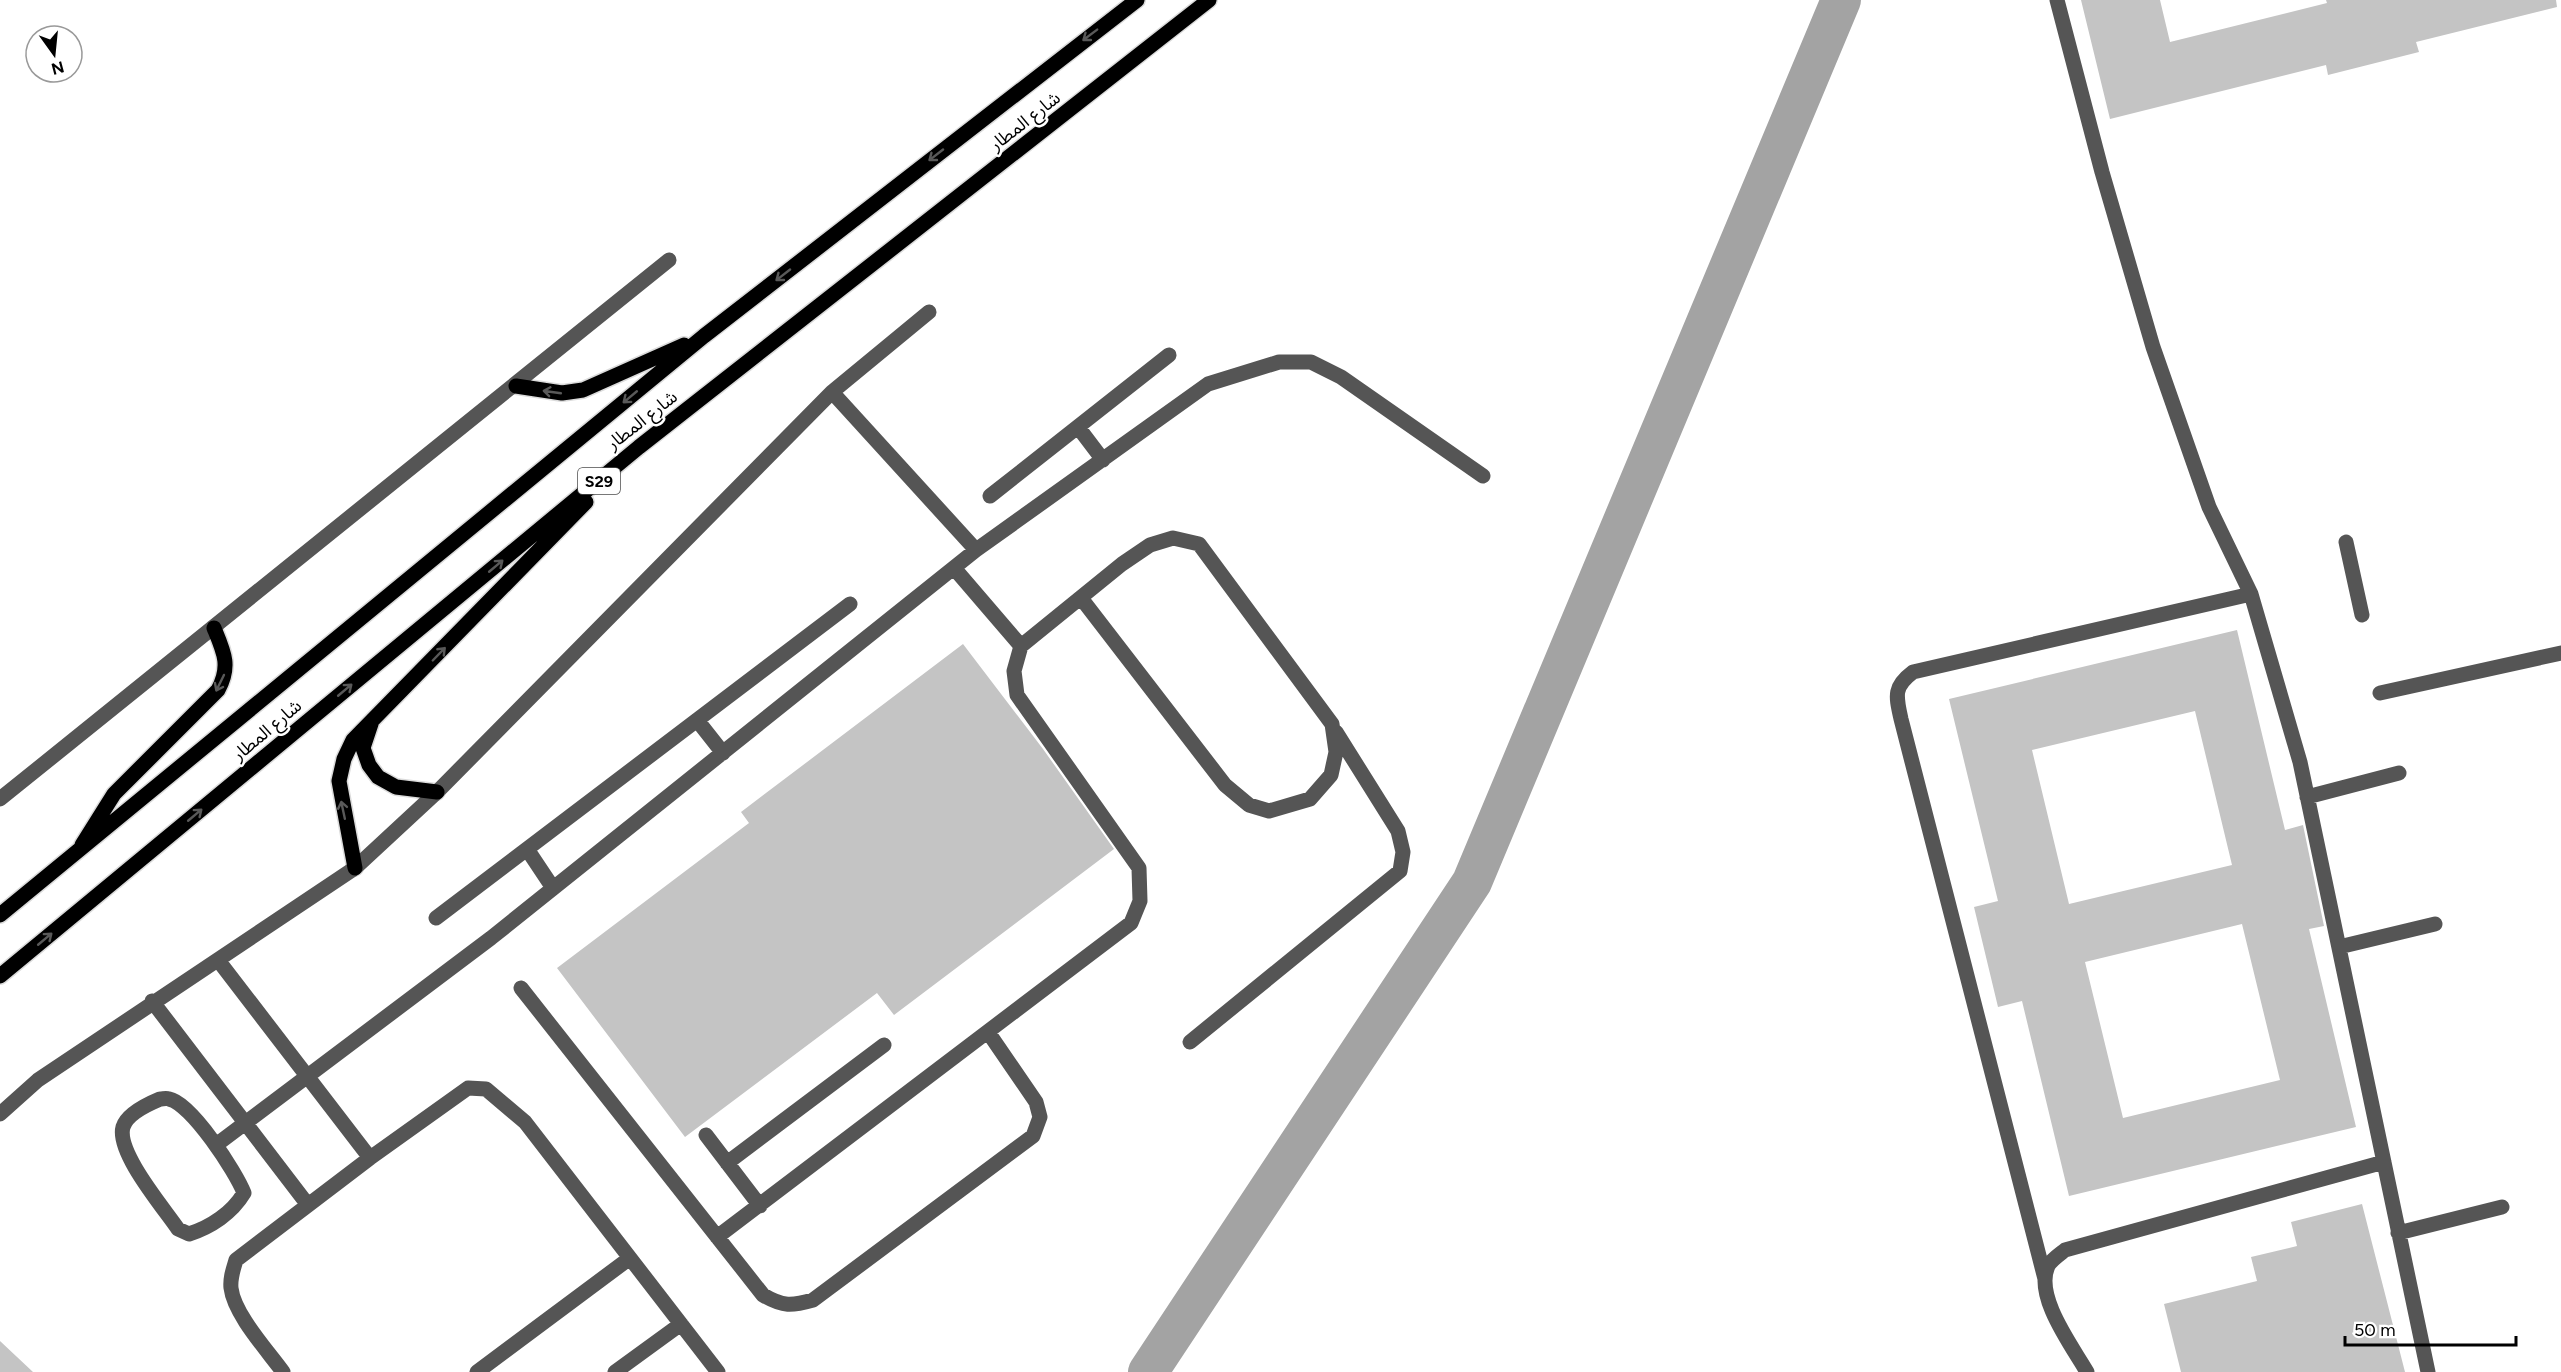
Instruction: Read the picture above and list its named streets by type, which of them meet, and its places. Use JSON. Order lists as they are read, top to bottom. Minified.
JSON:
{"streets":{"main road":["شارع المطار","S29"]},"scale_bar":"50 m","north":"bottom"}
